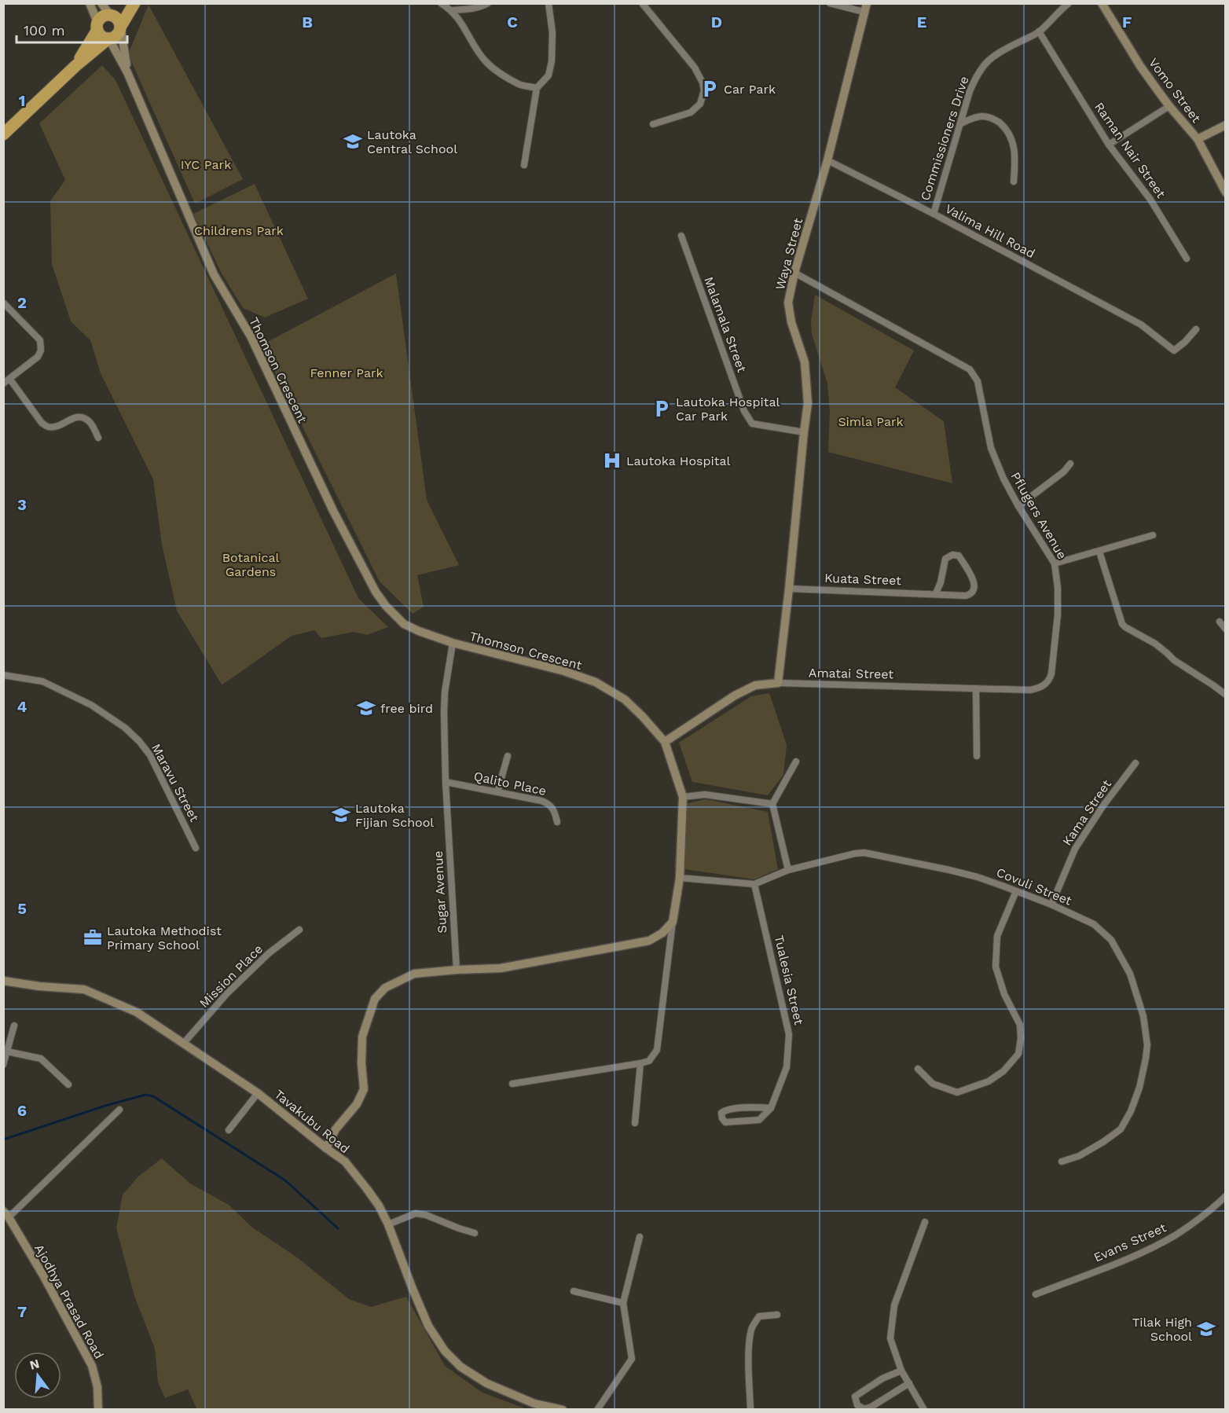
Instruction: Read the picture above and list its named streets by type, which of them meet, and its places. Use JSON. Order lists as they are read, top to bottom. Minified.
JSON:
{"streets":{"main road":["Vomo Street","Waya Street","Thomson Crescent","Amatai Street","Tavakubu Road","Ajodhya Prasad Road"],"street":["Commissioners Drive","Raman Nair Street","Valima Hill Road","Malamala Street","Pflugers Avenue","Kuata Street","Maravu Street","Qalito Place","Kama Street","Covuli Street","Sugar Avenue","Mission Place","Tualesia Street","Evans Street"]},"crossings":[["Commissioners Drive","Raman Nair Street"],["Commissioners Drive","Valima Hill Road"],["Valima Hill Road","Waya Street"],["Waya Street","Malamala Street"],["Waya Street","Pflugers Avenue"],["Waya Street","Kuata Street"],["Waya Street","Amatai Street"],["Thomson Crescent","Amatai Street"],["Thomson Crescent","Covuli Street"],["Thomson Crescent","Sugar Avenue"],["Pflugers Avenue","Amatai Street"],["Qalito Place","Sugar Avenue"],["Kama Street","Covuli Street"],["Covuli Street","Tualesia Street"],["Mission Place","Tavakubu Road"]],"parks":["IYC Park","Childrens Park","Fenner Park","Simla Park","Botanical Gardens"],"places":{"parking":["Car Park","Lautoka Hospital Car Park"],"school or university":["Lautoka Central School","free bird","Lautoka Fijian School","Tilak High School"],"hospital":["Lautoka Hospital"],"office":["Lautoka Methodist Primary School"]},"scale_bar":"100 m","north":"top","grid":{"columns":["B","C","D","E","F"],"rows":["1","2","3","4","5","6","7"]}}
